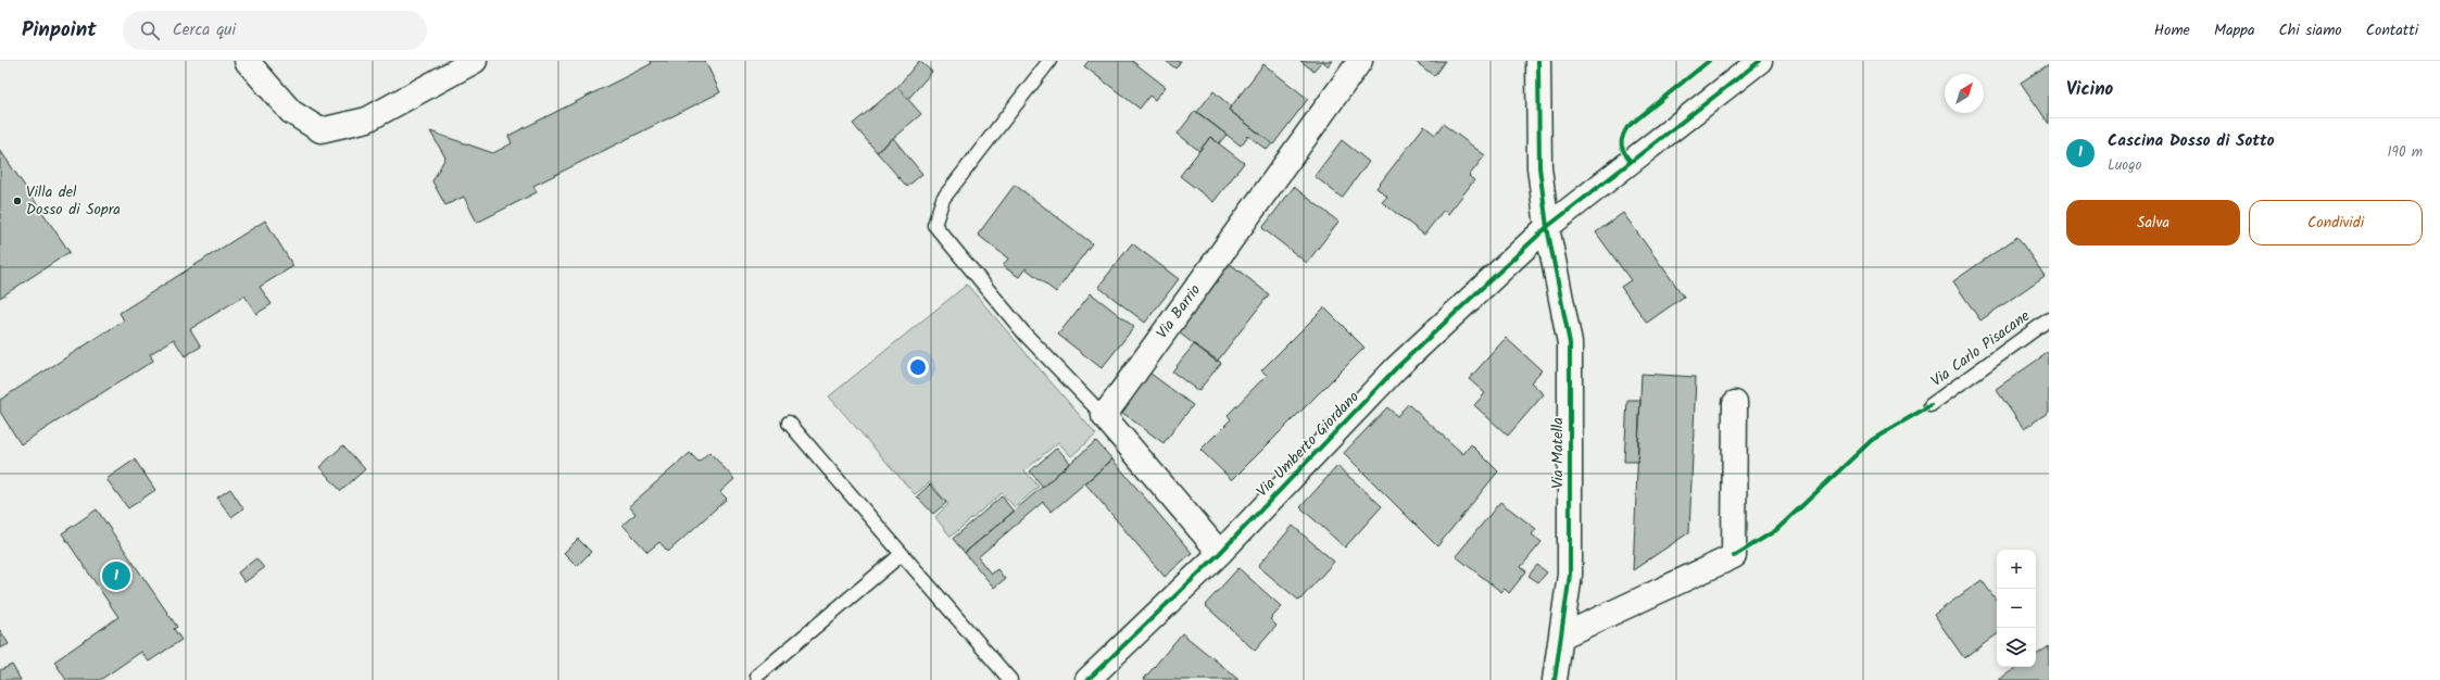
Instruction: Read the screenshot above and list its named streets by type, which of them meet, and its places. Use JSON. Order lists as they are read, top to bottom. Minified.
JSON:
{"streets":{"street":["Via Barrio","Via Umberto Giordano","Via Matella"],"lane":["Via Carlo Pisacane"]},"crossings":[["Via Umberto Giordano","Via Matella"]],"places":["Villa del Dosso di Sopra"],"north":"top right","page":{"header":"Pinpoint","search":"Cerca qui","nav":["Home","Mappa","Chi siamo","Contatti"],"heading":"Vicino","list":[{"mark":"1","name":"Cascina Dosso di Sotto","note":"Luogo","value":"190 m"}],"buttons":["Salva","Condividi"],"map_buttons":["+","−"],"pins":"1"}}
